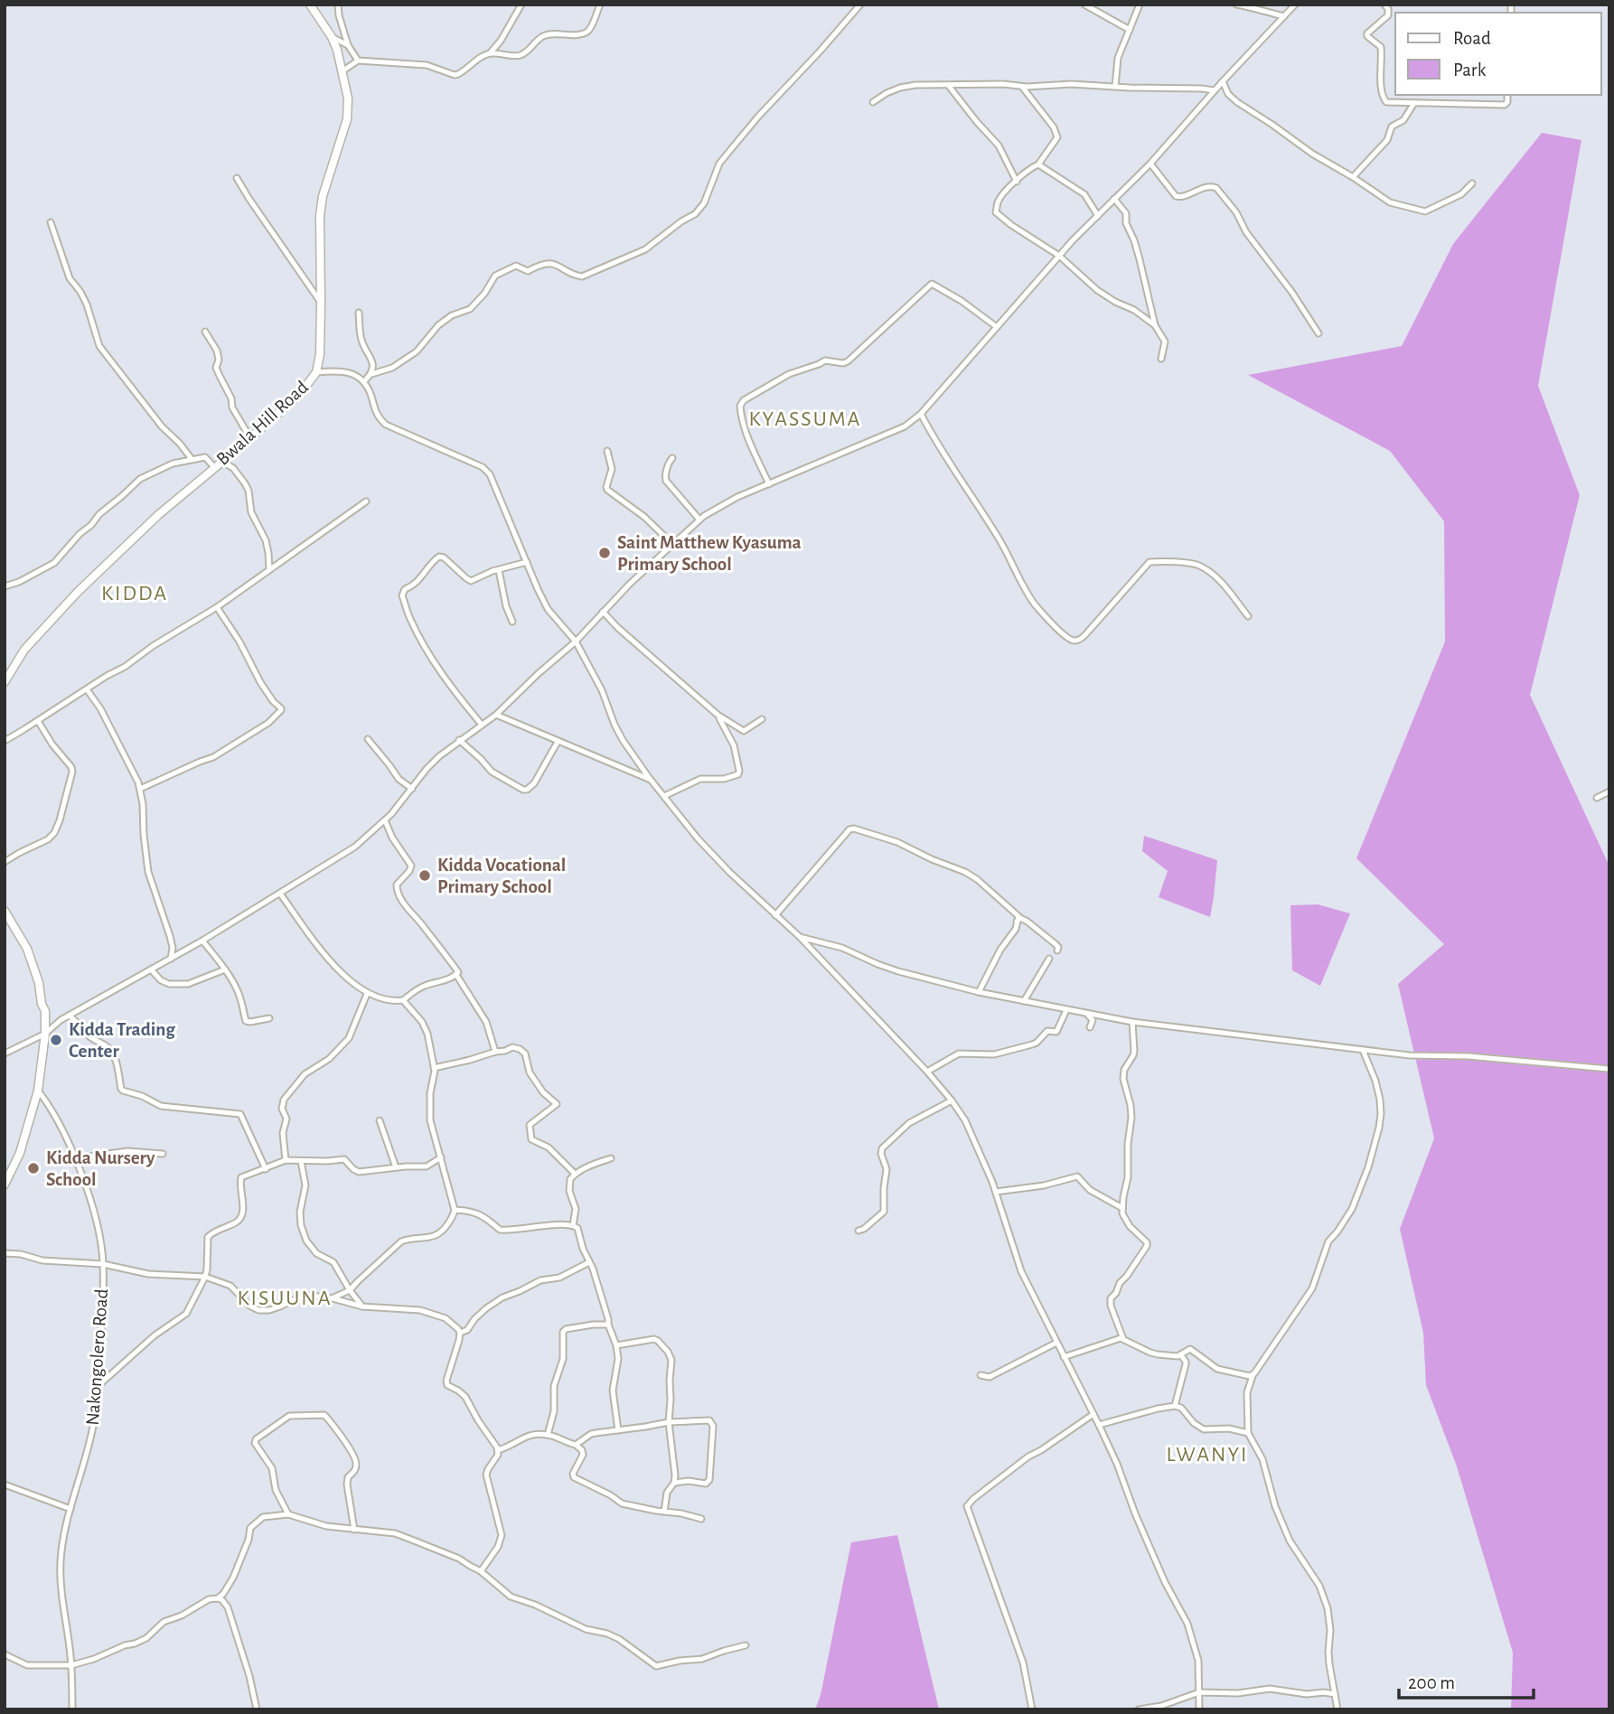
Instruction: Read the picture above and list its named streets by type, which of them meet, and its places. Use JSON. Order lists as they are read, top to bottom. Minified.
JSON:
{"streets":{"street":["Bwala Hill Road","Nakongolero Road"]},"districts":["KYASSUMA","KIDDA","KISUUNA","LWANYI"],"places":["Saint Matthew Kyasuma Primary School","Kidda Vocational Primary School","Kidda Trading Center","Kidda Nursery School"],"legend":["Road","Park"],"scale_bar":"200 m"}
